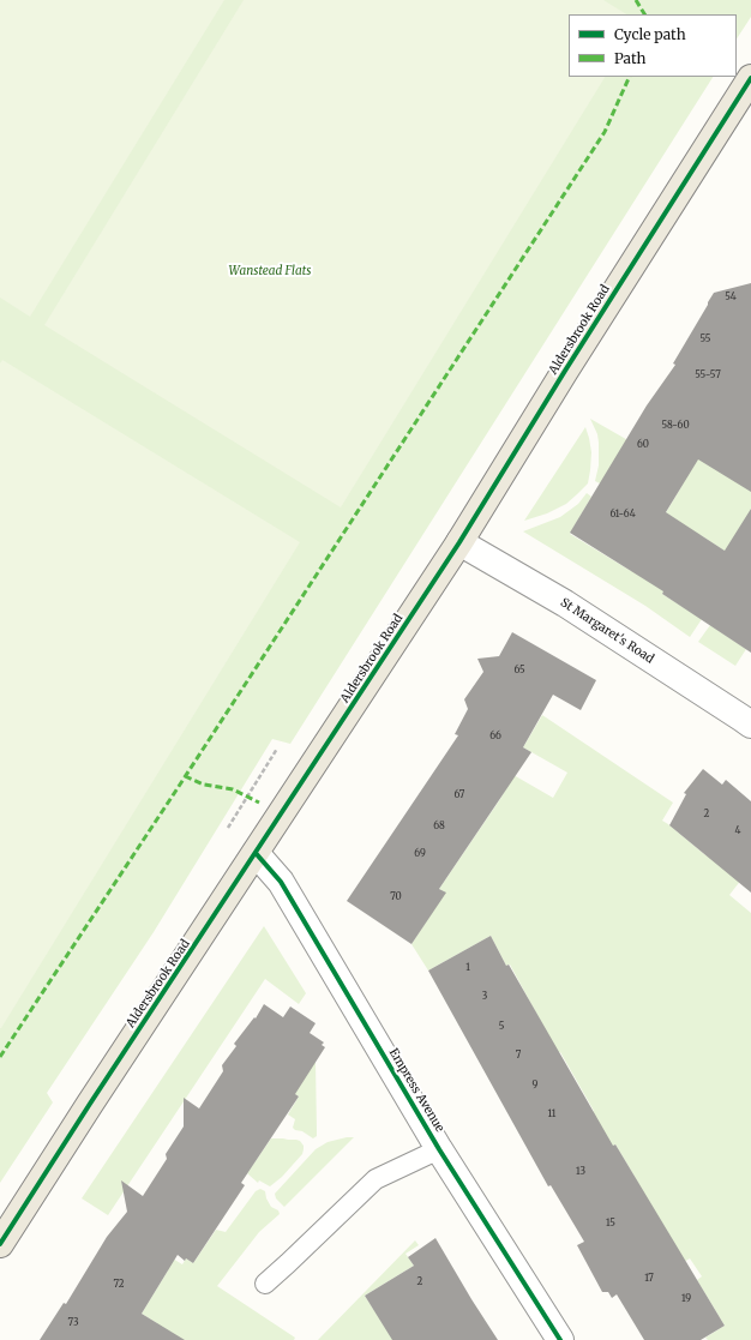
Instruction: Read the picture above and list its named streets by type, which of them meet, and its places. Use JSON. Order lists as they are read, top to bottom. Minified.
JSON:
{"streets":{"main road":["Aldersbrook Road"],"street":["St Margaret's Road","Empress Avenue"]},"crossings":[["Aldersbrook Road","St Margaret's Road"],["Aldersbrook Road","Empress Avenue"]],"parks":["Wanstead Flats"],"house_numbers":["54","55","55-57","58-60","60","61-64","65","66","67","2","68","4","69","70","1","3","5","7","9","11","13","15","17","2","72","19","73"],"legend":["Cycle path","Path"]}
